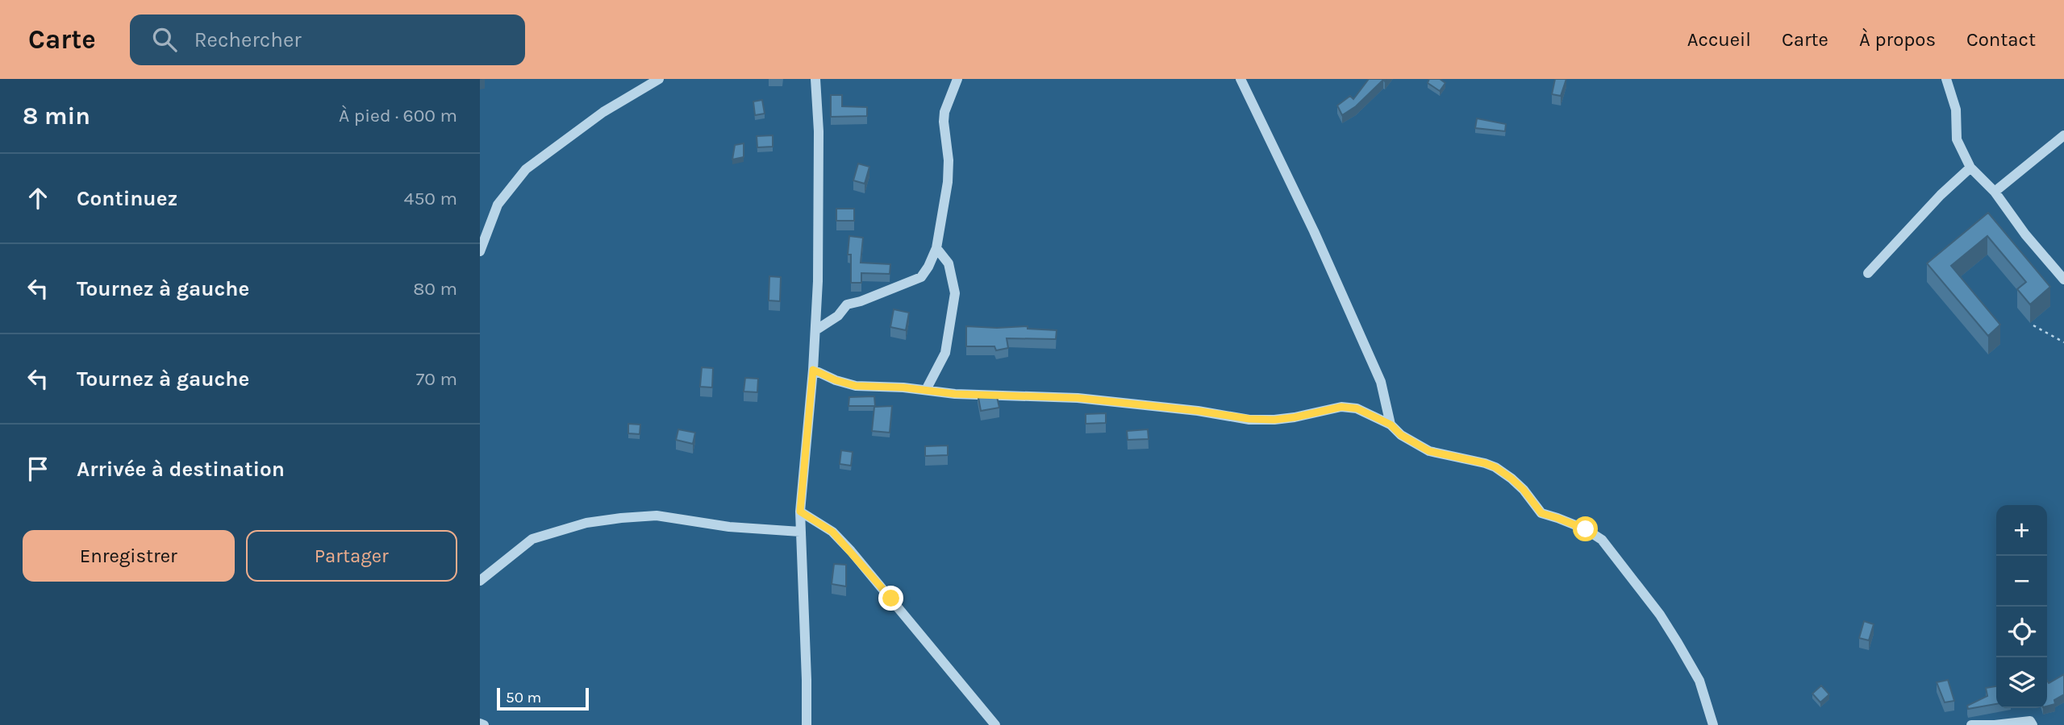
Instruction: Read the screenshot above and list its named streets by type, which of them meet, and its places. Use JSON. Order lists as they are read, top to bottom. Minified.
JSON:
{"scale_bar":"50 m","page":{"header":"Carte","search":"Rechercher","nav":["Accueil","Carte","À propos","Contact"],"heading":["8 min","À pied · 600 m"],"list":[["Continuez","450 m"],["Tournez à gauche","80 m"],["Tournez à gauche","70 m"],"Arrivée à destination"],"map_buttons":["+","−"],"buttons":["Enregistrer","Partager"],"scale":"50 m"}}
